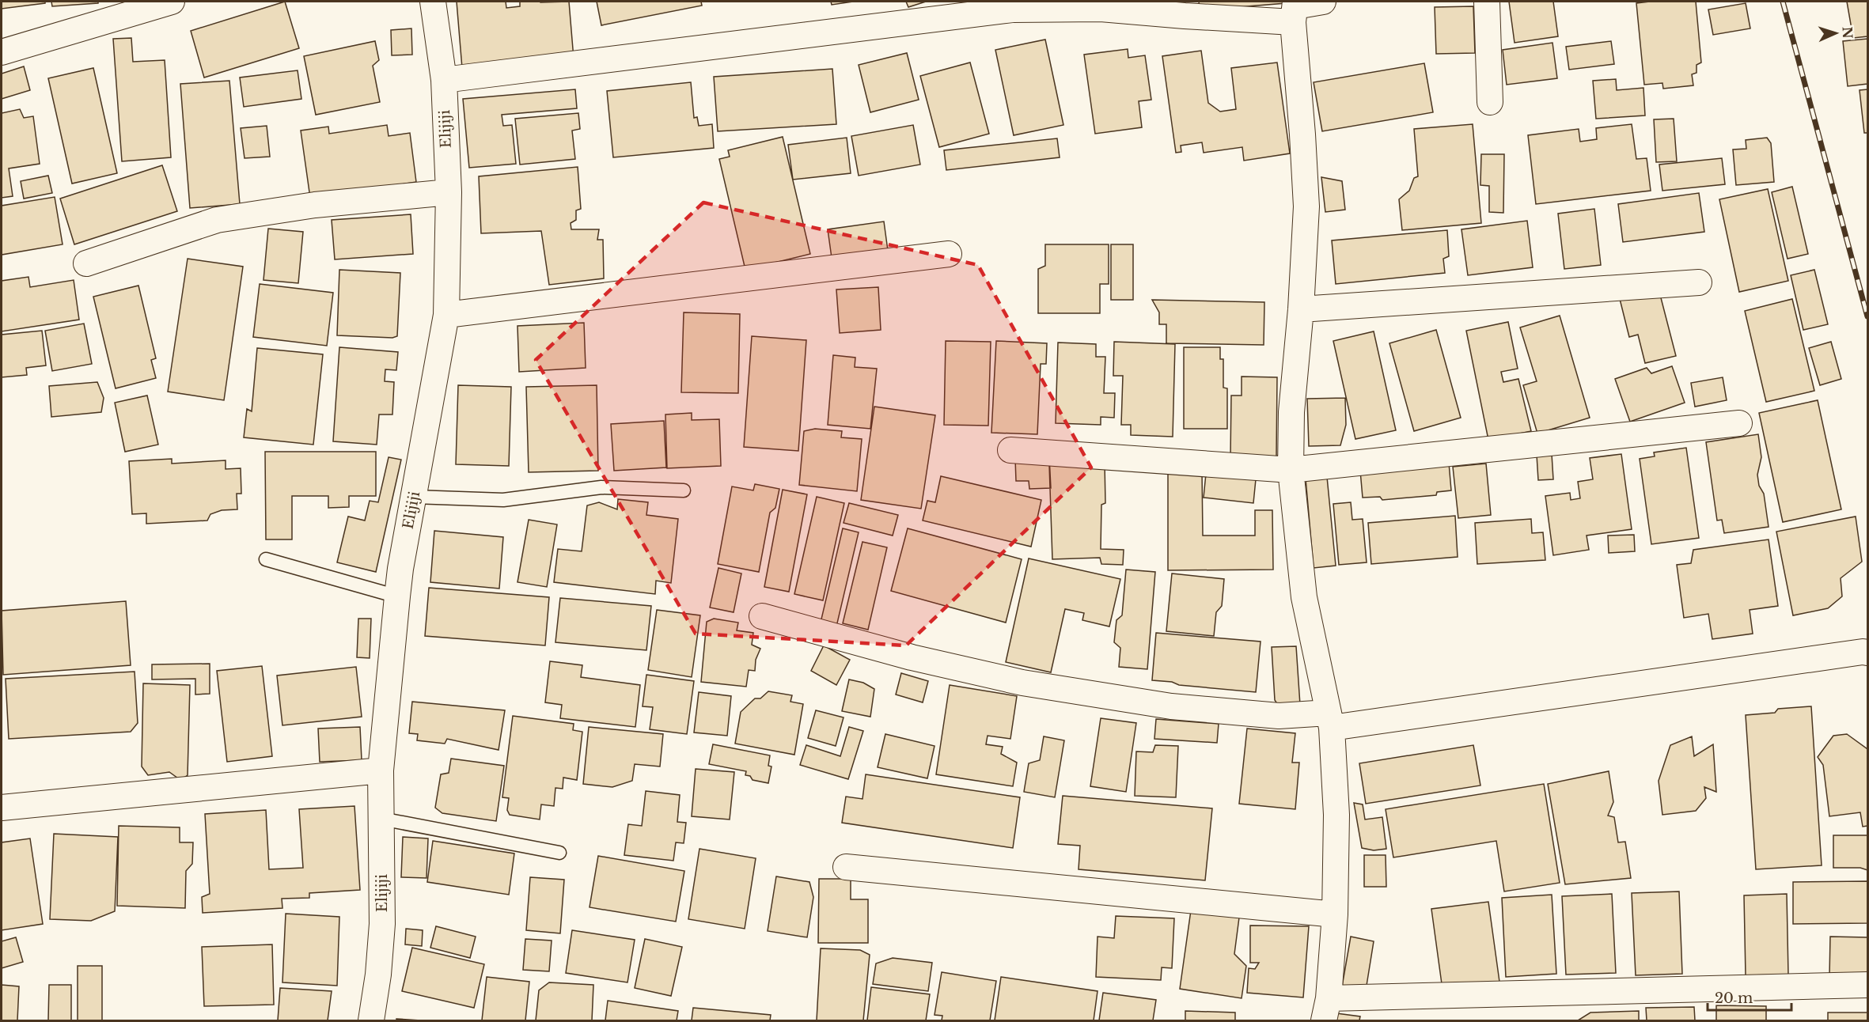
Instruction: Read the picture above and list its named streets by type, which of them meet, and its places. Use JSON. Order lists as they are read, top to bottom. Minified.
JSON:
{"streets":{"street":["Elijiji"]},"scale_bar":"20 m","north":"right"}
